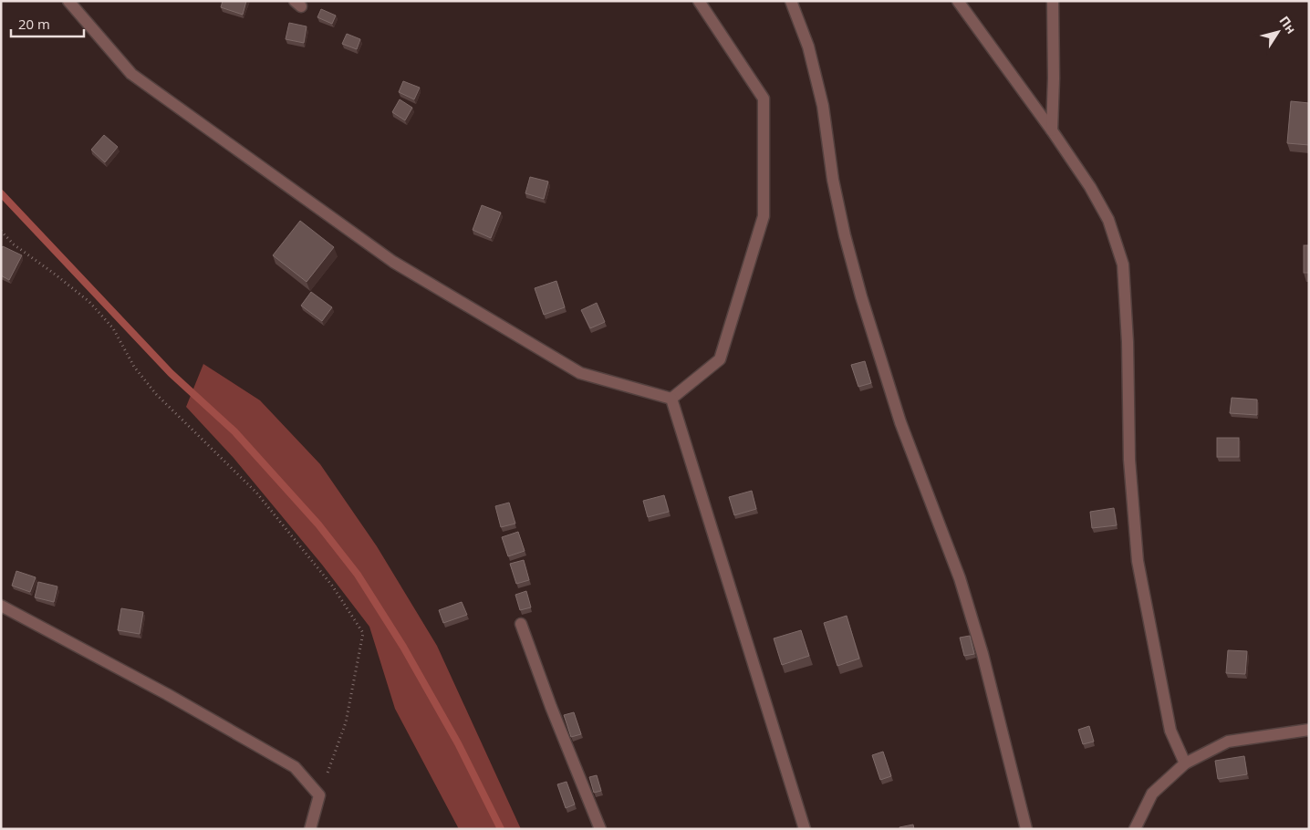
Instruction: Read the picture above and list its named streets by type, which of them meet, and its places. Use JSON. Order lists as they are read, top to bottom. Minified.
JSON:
{"scale_bar":"20 m","north":"top right"}
